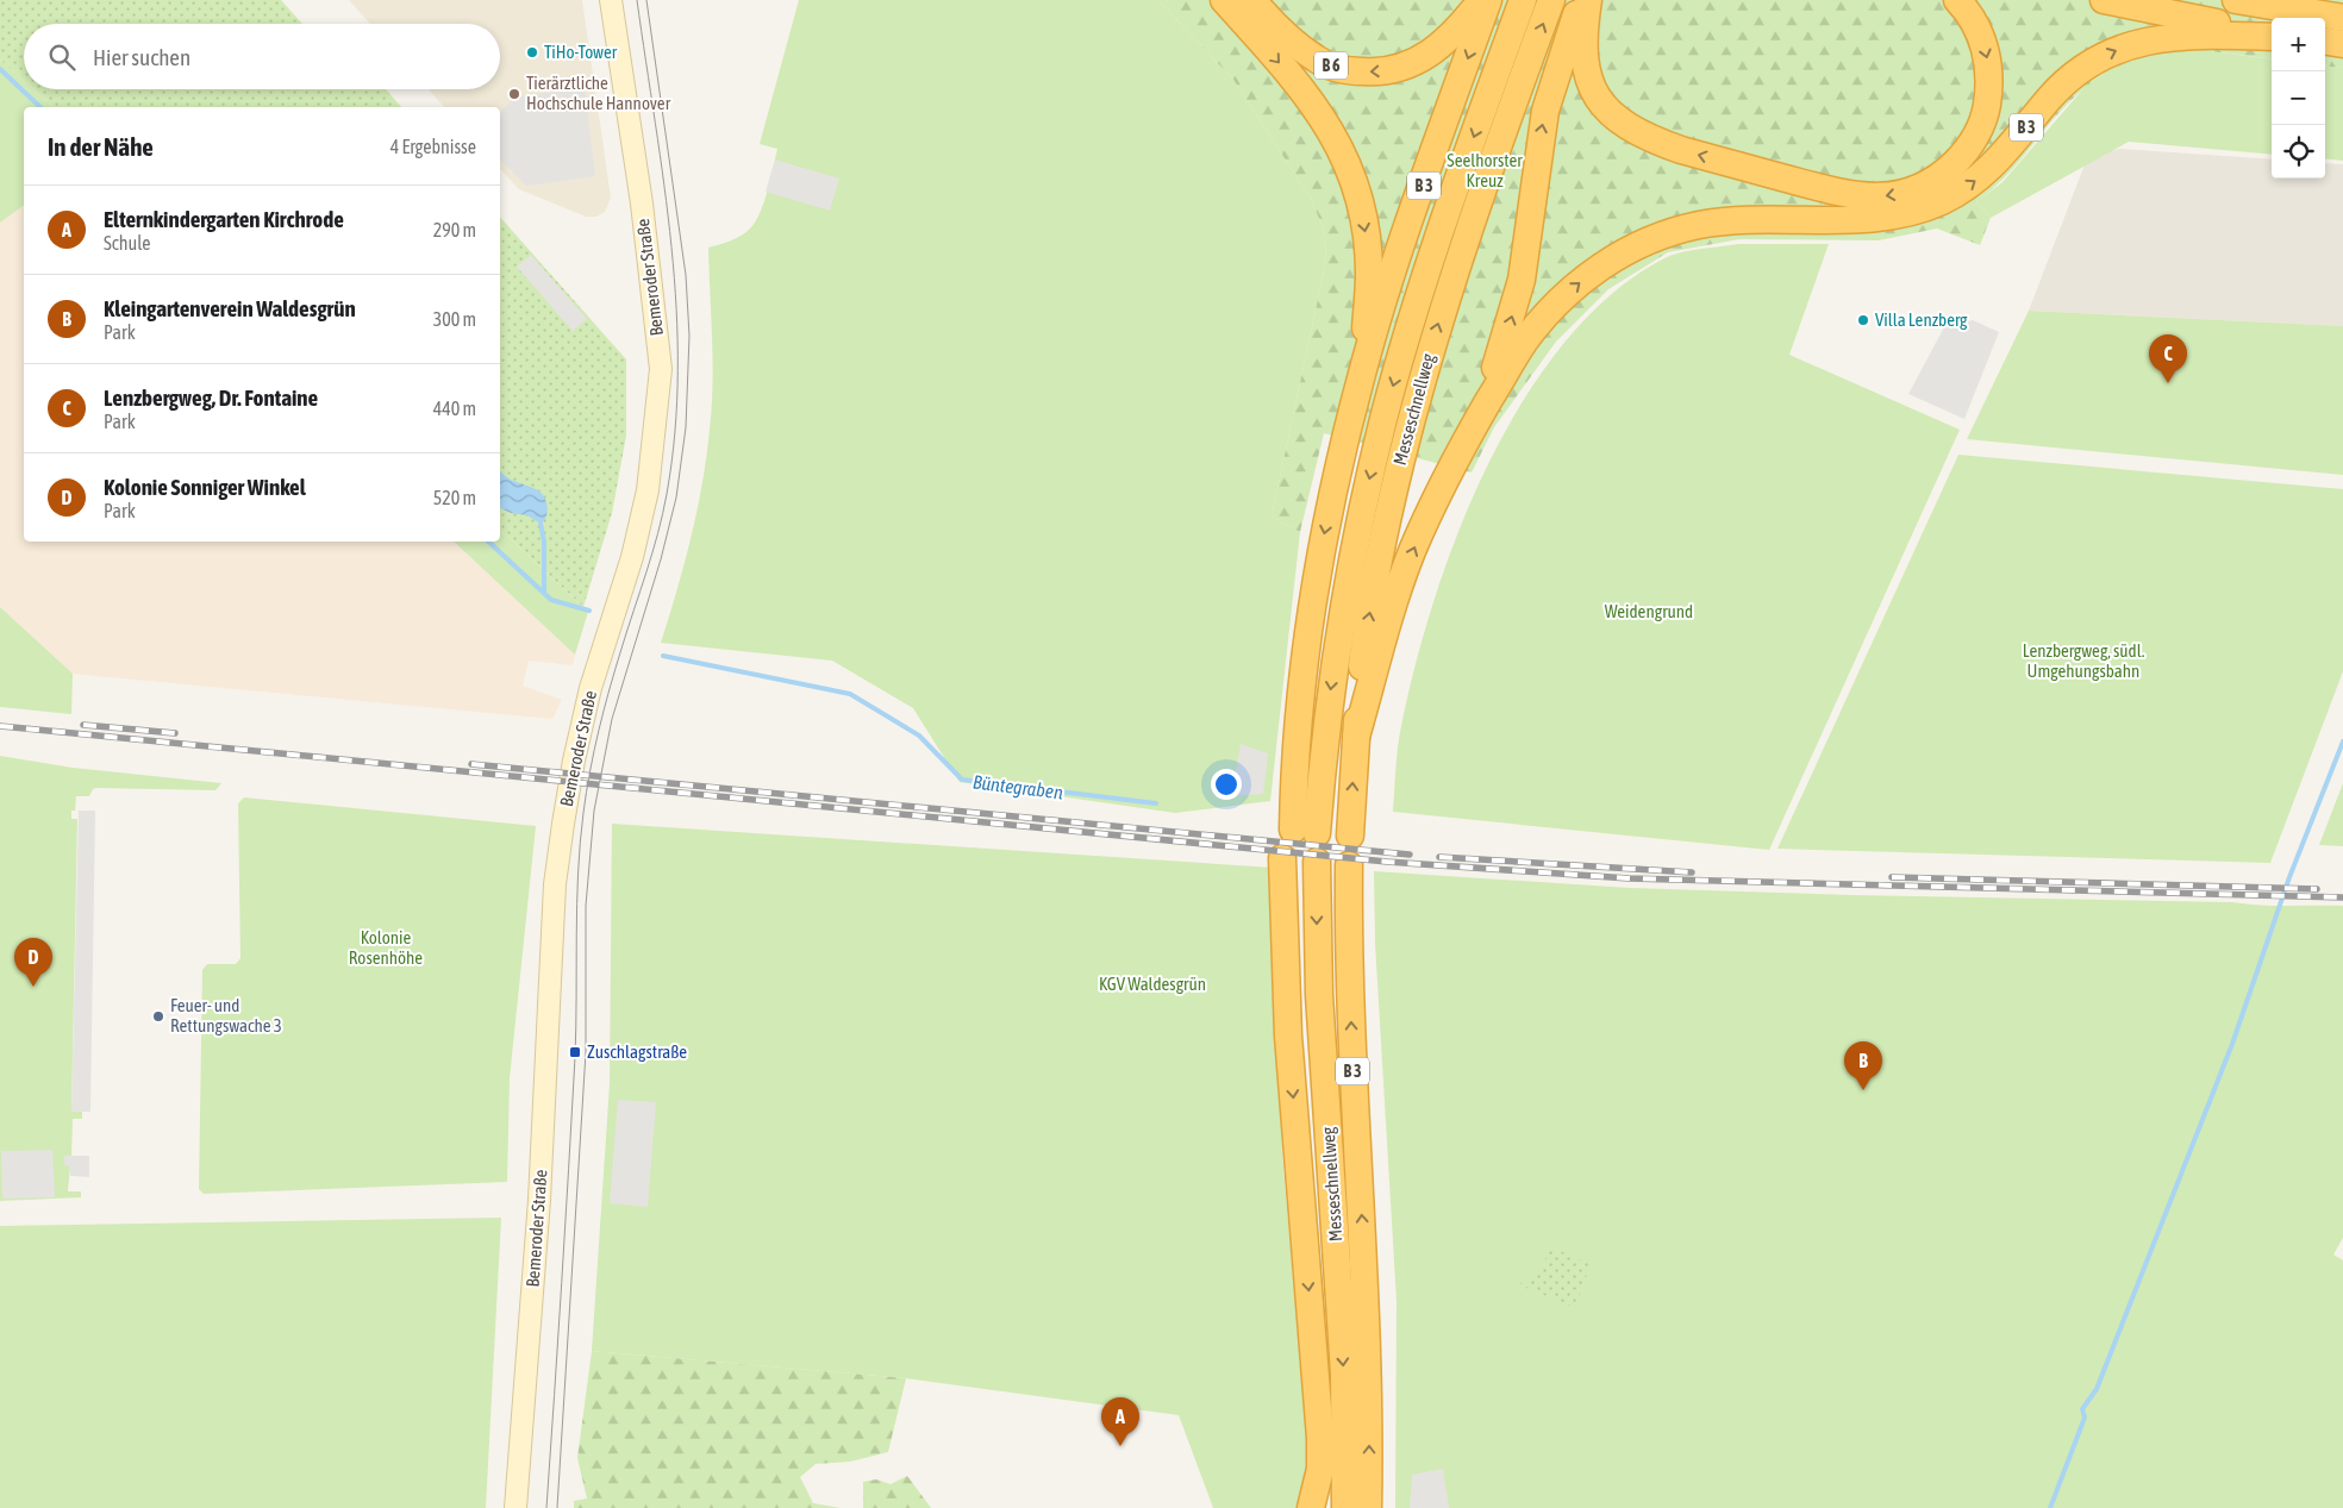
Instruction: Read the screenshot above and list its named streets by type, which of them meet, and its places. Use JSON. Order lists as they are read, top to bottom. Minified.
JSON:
{"streets":{"highway":["B 6","B 3","Messeschnellweg"],"main road":["Bemeroder Straße"]},"crossings":[["B 3","Messeschnellweg"]],"water":["Büntegraben"],"parks":["Seelhorster Kreuz","Weidengrund","Lenzbergweg, südl. Umgehungsbahn","Kolonie Rosenhöhe","KGV Waldesgrün"],"places":{"other":["TiHo-Tower","Tierärztliche Hochschule Hannover","Villa Lenzberg","Feuer- und Rettungswache 3"],"transit":["Zuschlagstraße"]},"page":{"map_buttons":["+","−"],"search":"Hier suchen","heading":["In der Nähe","4 Ergebnisse"],"list":[{"mark":"A","name":"Elternkindergarten Kirchrode","note":"Schule","value":"290 m"},{"mark":"B","name":"Kleingartenverein Waldesgrün","note":"Park","value":"300 m"},{"mark":"C","name":"Lenzbergweg, Dr. Fontaine","note":"Park","value":"440 m"},{"mark":"D","name":"Kolonie Sonniger Winkel","note":"Park","value":"520 m"}],"pins":["C","D","B","A"]}}
